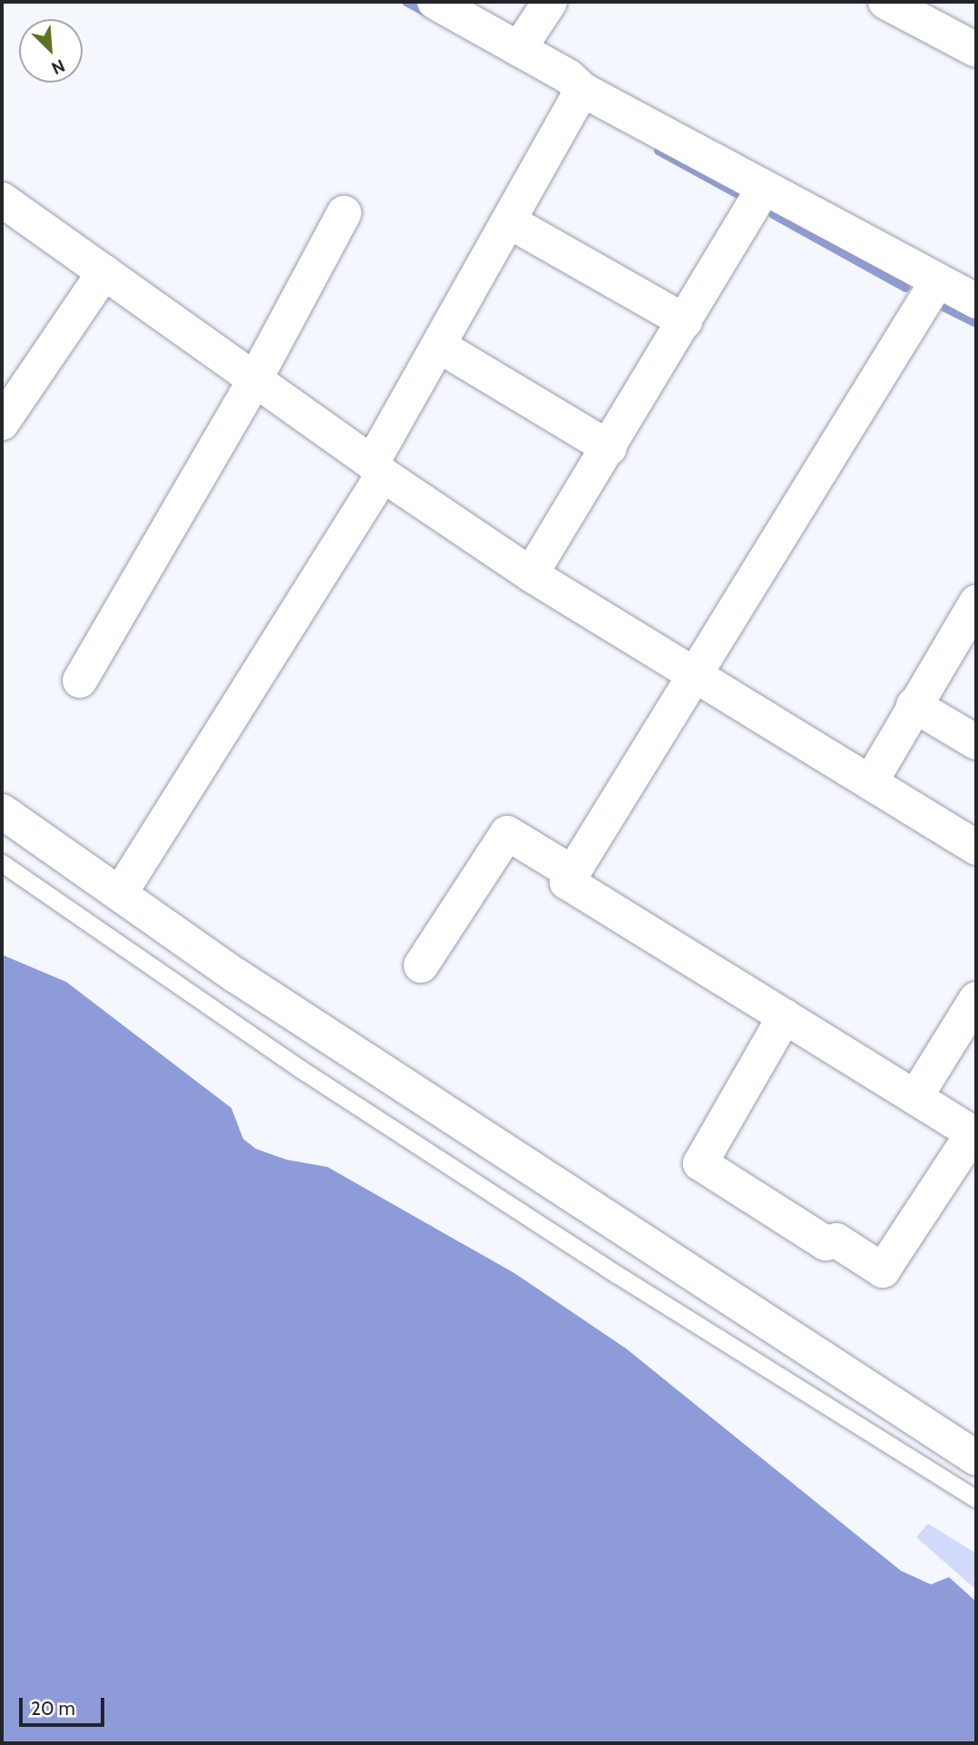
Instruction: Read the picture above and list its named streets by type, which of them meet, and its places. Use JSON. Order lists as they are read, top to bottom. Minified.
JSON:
{"scale_bar":"20 m","north":"bottom right"}
